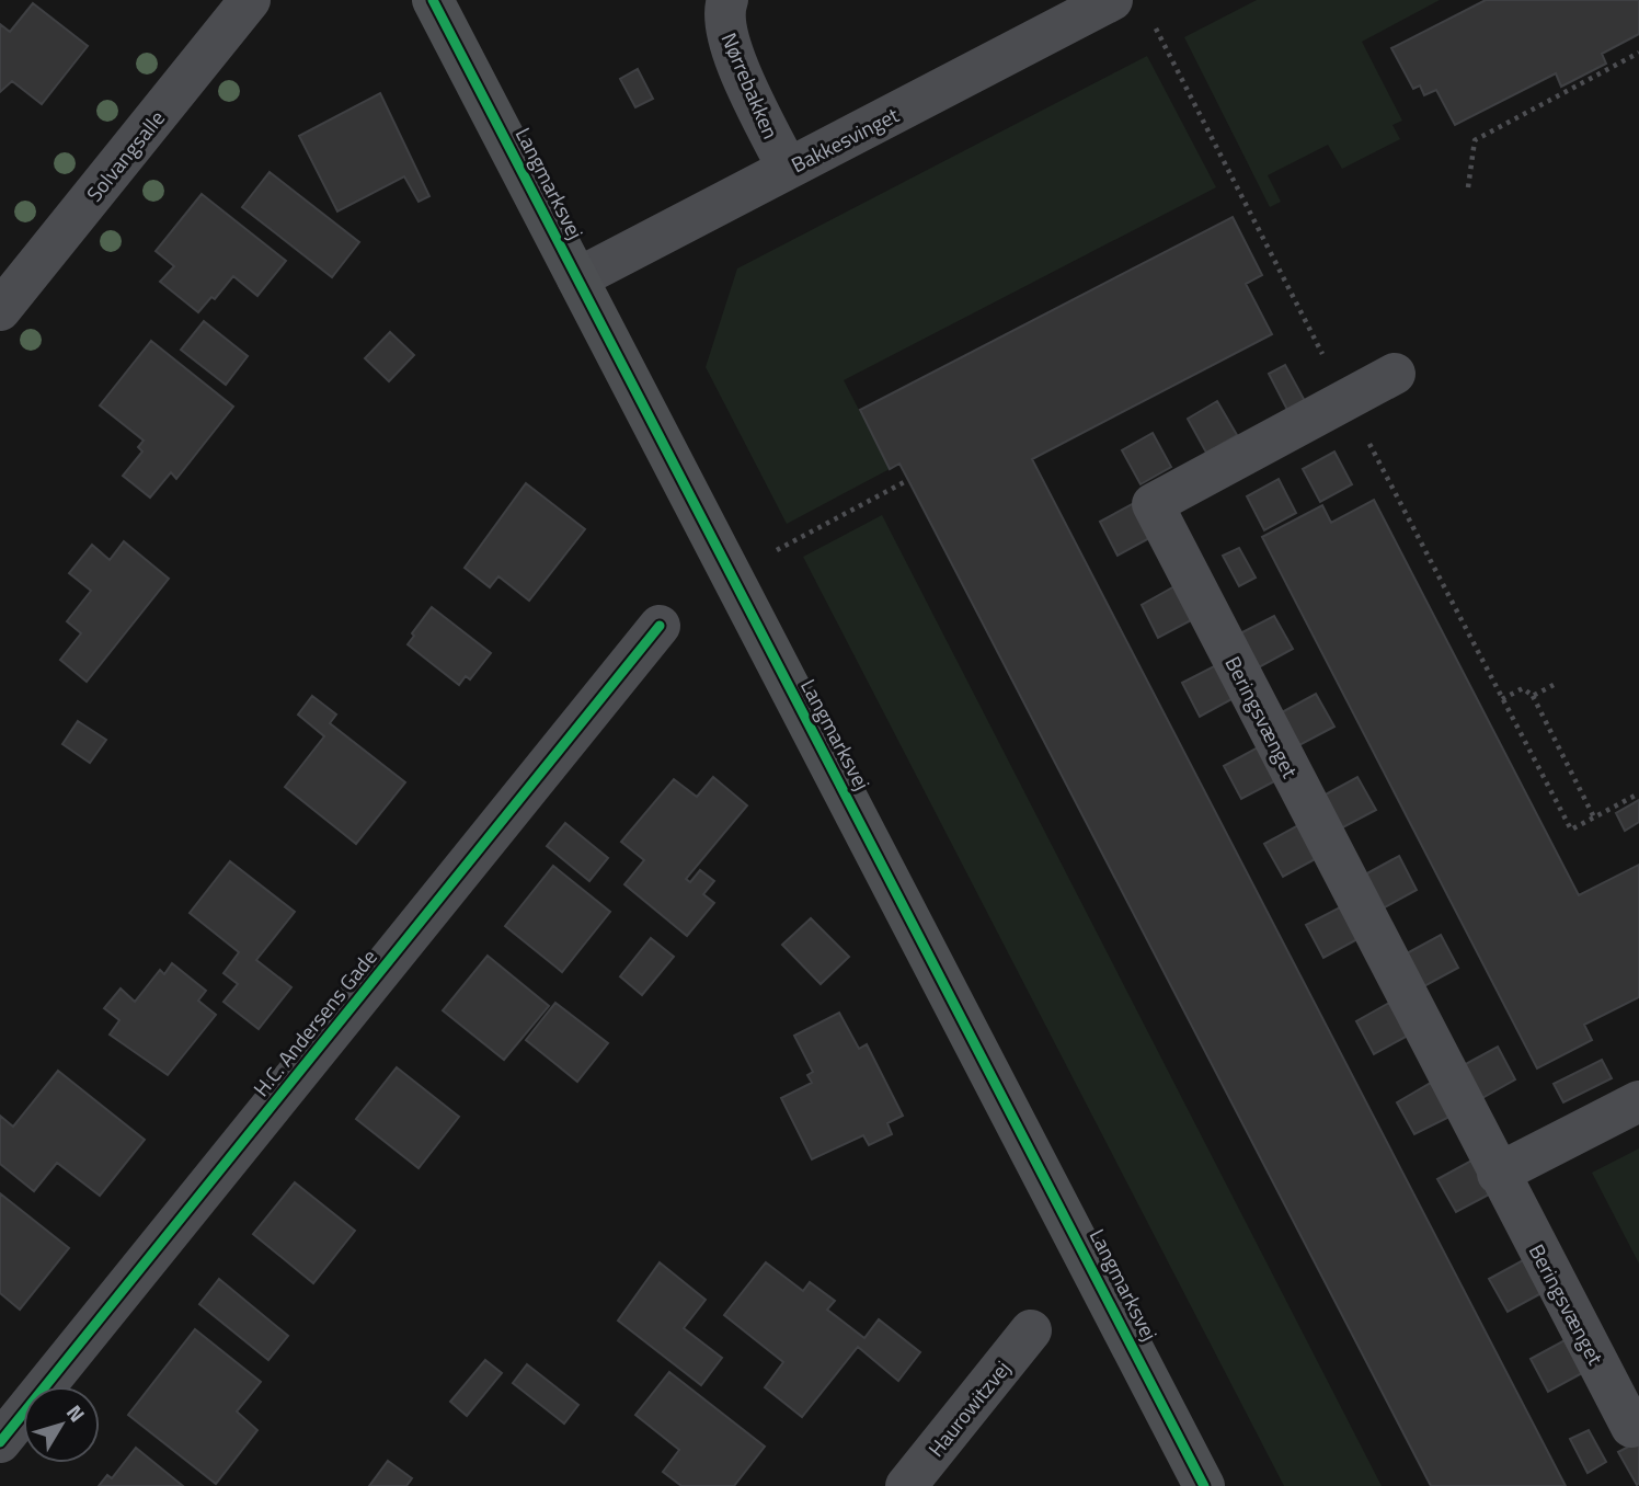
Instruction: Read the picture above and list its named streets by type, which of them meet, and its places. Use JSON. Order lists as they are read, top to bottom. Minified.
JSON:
{"streets":{"main road":["Langmarksvej"],"street":["Nørrebakken","Bakkesvinget","Solvangsalle","Beringsvænget","H.C. Andersens Gade","Haurowitzvej"]},"crossings":[["Nørrebakken","Bakkesvinget"],["Bakkesvinget","Langmarksvej"]],"north":"top right"}
